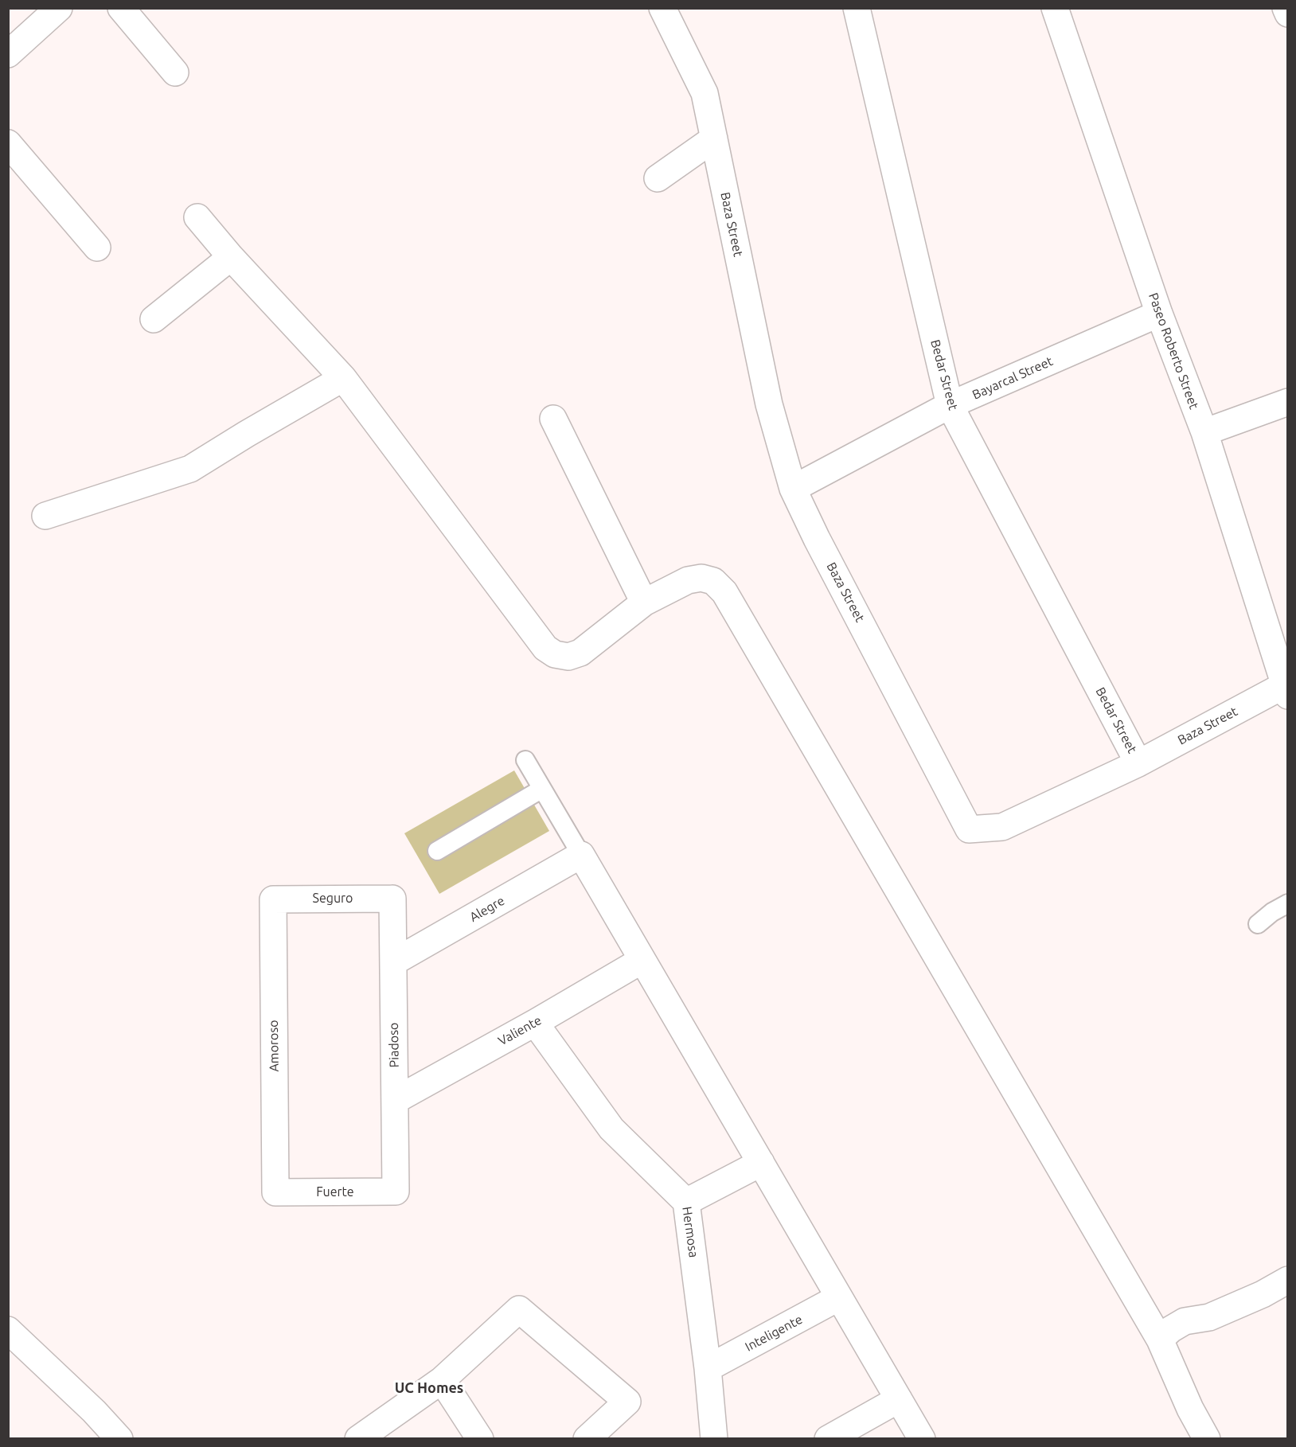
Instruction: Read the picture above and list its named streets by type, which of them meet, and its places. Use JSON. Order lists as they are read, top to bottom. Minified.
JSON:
{"streets":{"street":["Baza Street","Paseo Roberto Street","Bedar Street","Bayarcal Street","Seguro","Alegre","Valiente","Piadoso","Amoroso","Fuerte","Hermosa","Inteligente"]},"crossings":[["Baza Street","Paseo Roberto Street"],["Baza Street","Bedar Street"],["Baza Street","Bayarcal Street"],["Paseo Roberto Street","Bayarcal Street"],["Bedar Street","Bayarcal Street"],["Seguro","Piadoso"],["Seguro","Amoroso"],["Alegre","Piadoso"],["Valiente","Piadoso"],["Valiente","Hermosa"],["Piadoso","Fuerte"],["Amoroso","Fuerte"],["Hermosa","Inteligente"]],"districts":["UC Homes"]}
